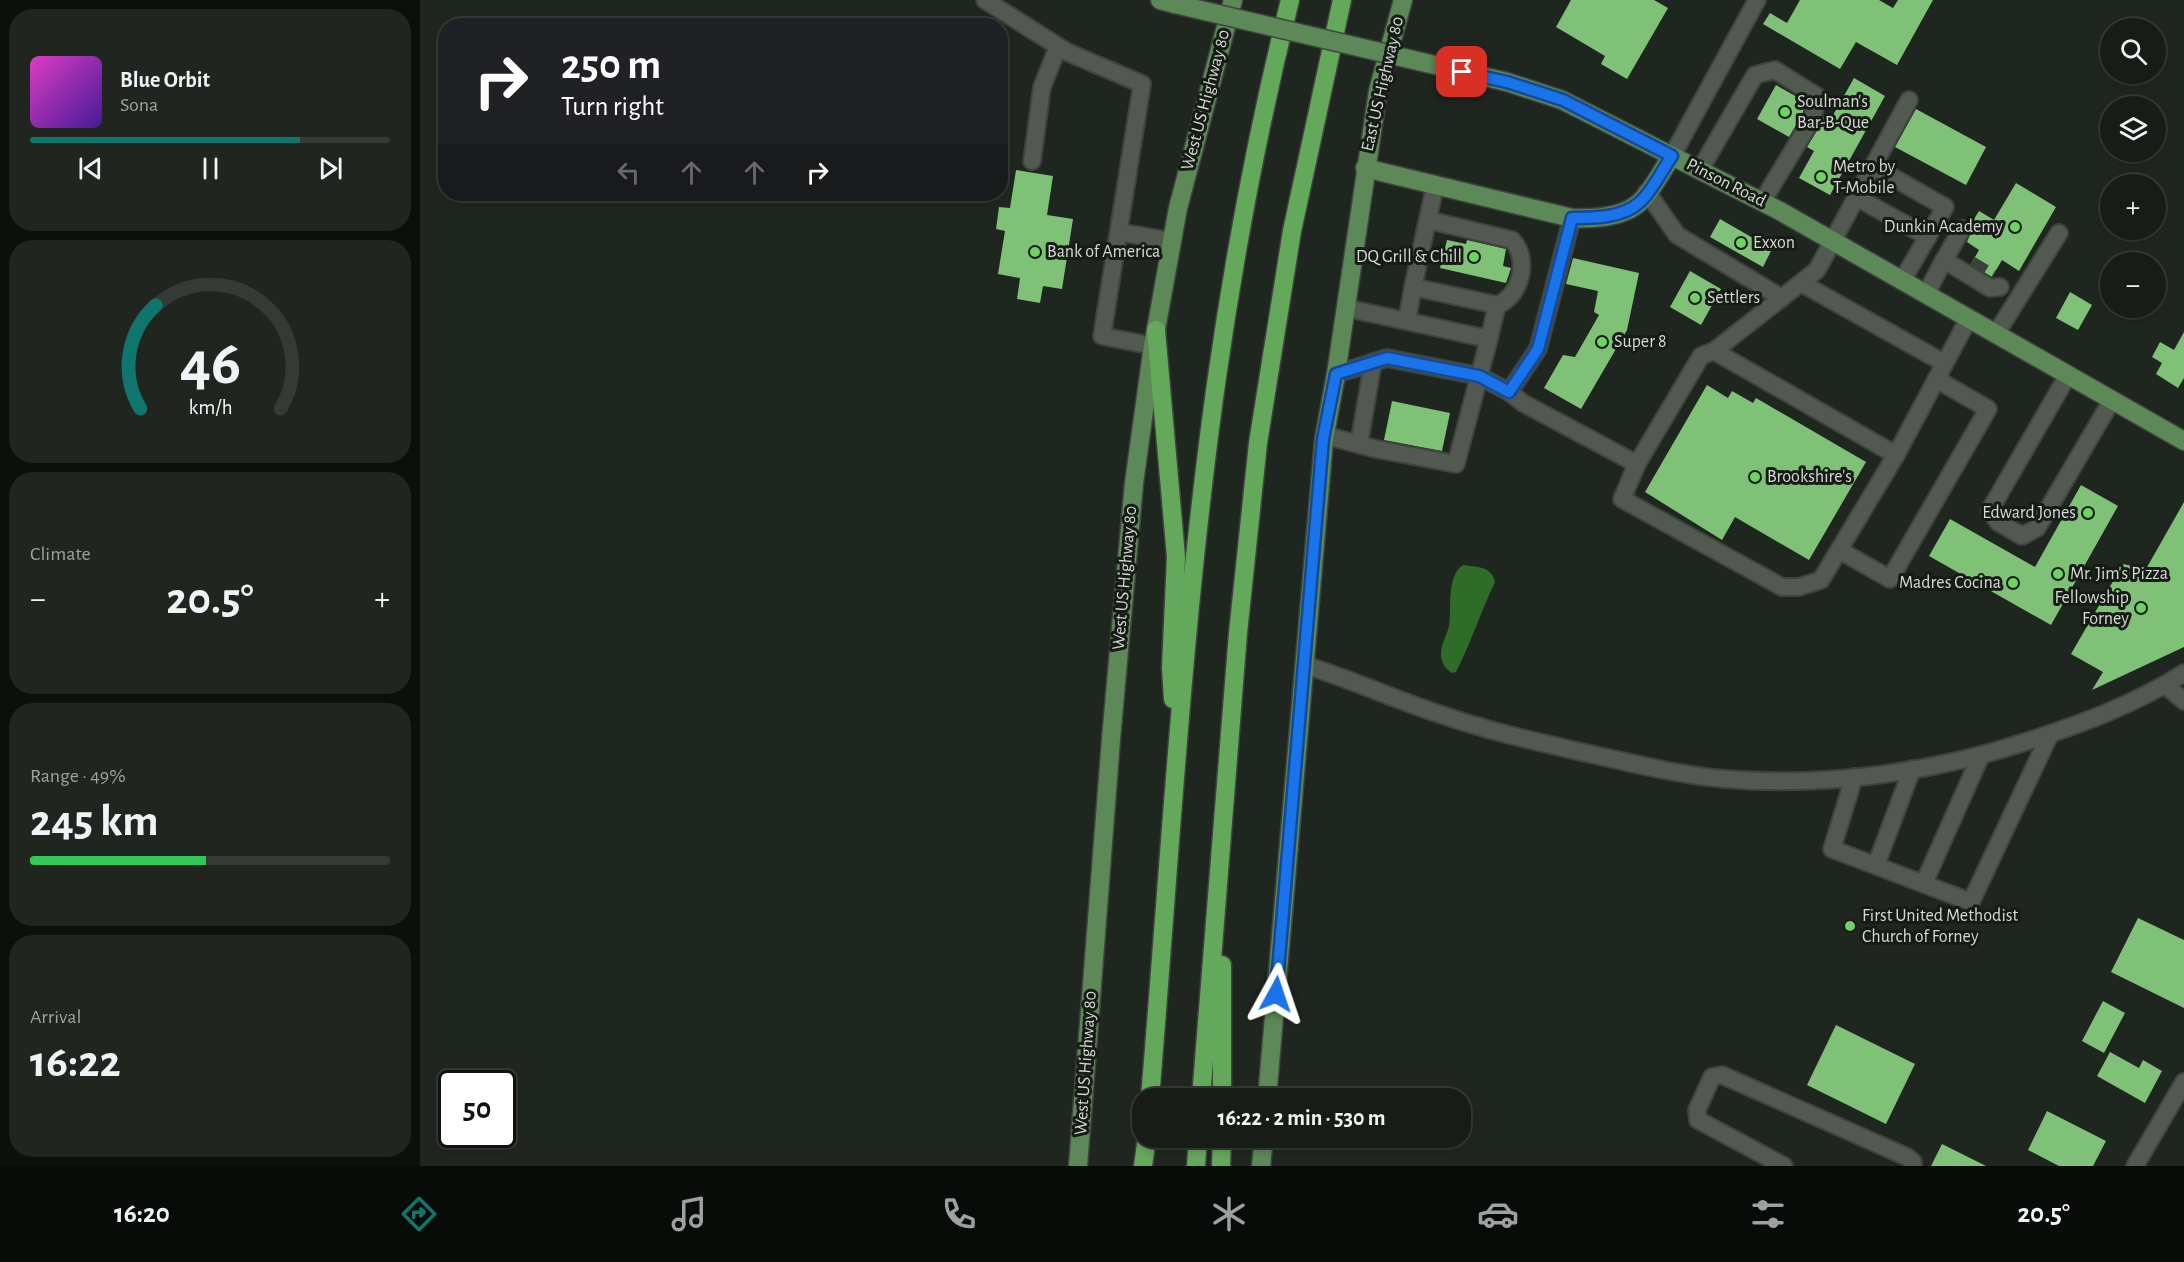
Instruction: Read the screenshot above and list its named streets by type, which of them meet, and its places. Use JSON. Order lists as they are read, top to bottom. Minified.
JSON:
{"streets":{"main road":["East US Highway 80","West US Highway 80","Pinson Road"]},"places":["Soulman's Bar-B-Que","Metro by T-Mobile","Dunkin Academy","Exxon","Bank of America","DQ Grill & Chill","Settlers","Super 8","Brookshire's","Edward Jones","Mr. Jim's Pizza","Madres Cocina","Fellowship Forney","First United Methodist Church of Forney"],"page":{"map_buttons":["+","−"],"turn":["250 m","Turn right"],"song":["Blue Orbit","Sona"],"tile":["Climate",["Range · 49%","245 km"],["Arrival","16:22"]],"heat":["−","20.5°","+"],"limit":"50","trip":"16:22 · 2 min · 530 m","tabs":["16:20","20.5°"],"gauge":["46","km/h"]}}
